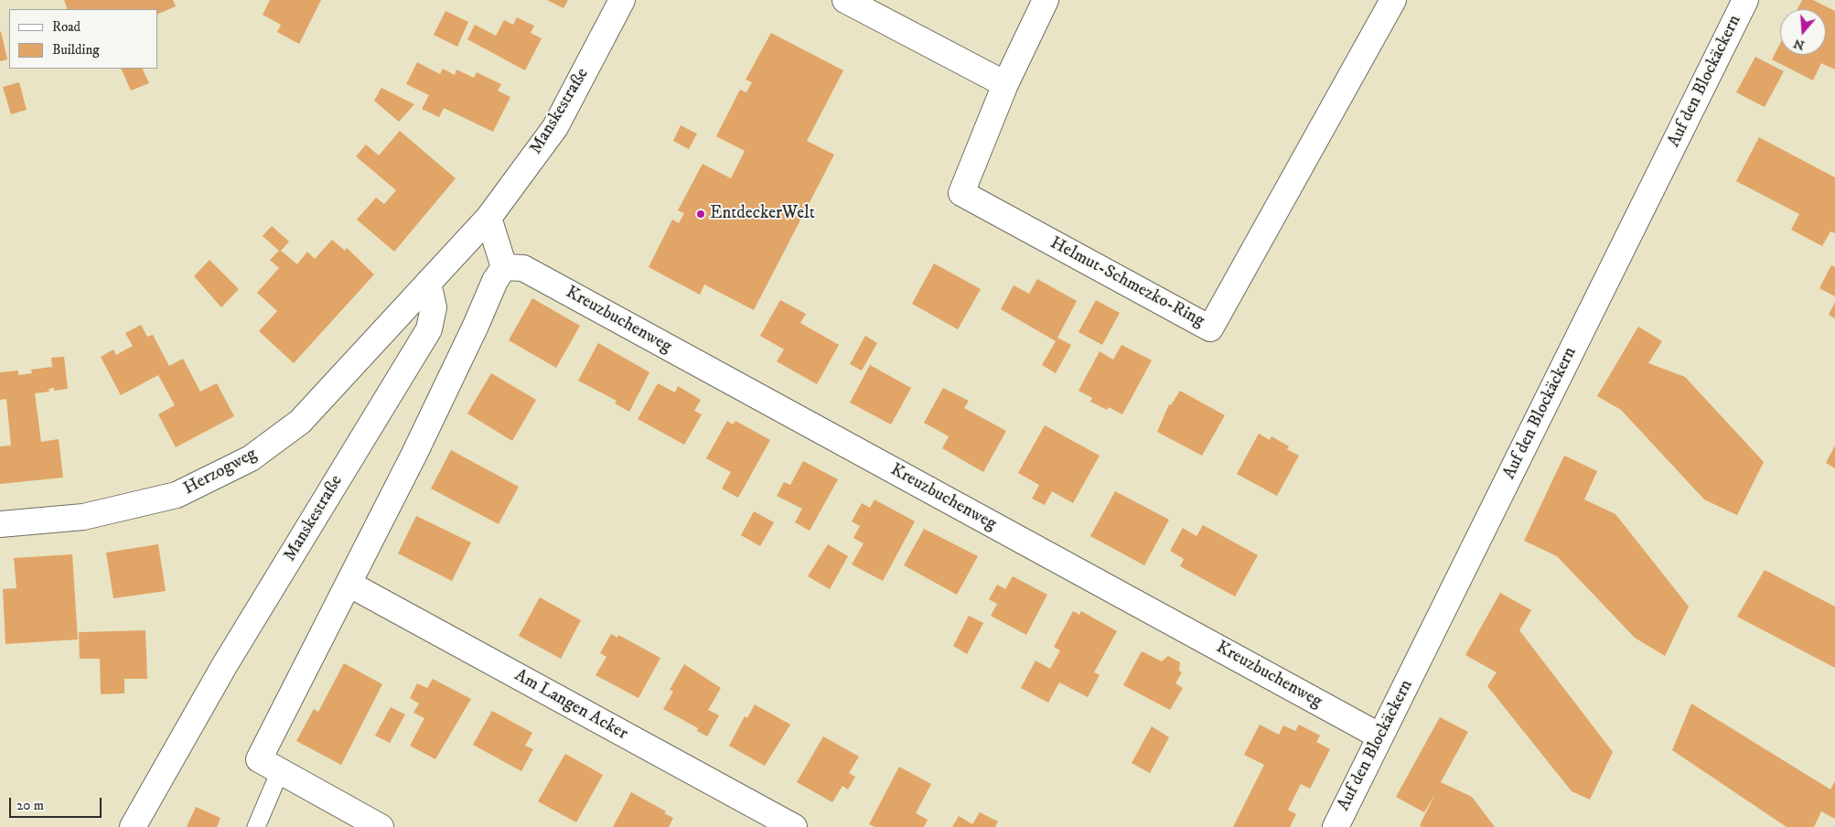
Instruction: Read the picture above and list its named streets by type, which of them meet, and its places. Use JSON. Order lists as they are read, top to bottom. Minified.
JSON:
{"streets":{"street":["Auf den Blockäckern","Manskestraße","Helmut-Schmezko-Ring","Kreuzbuchenweg","Herzogweg","Am Langen Acker"]},"crossings":[["Auf den Blockäckern","Kreuzbuchenweg"],["Manskestraße","Herzogweg"]],"places":["EntdeckerWelt"],"legend":["Road","Building"],"scale_bar":"20 m","north":"bottom"}
